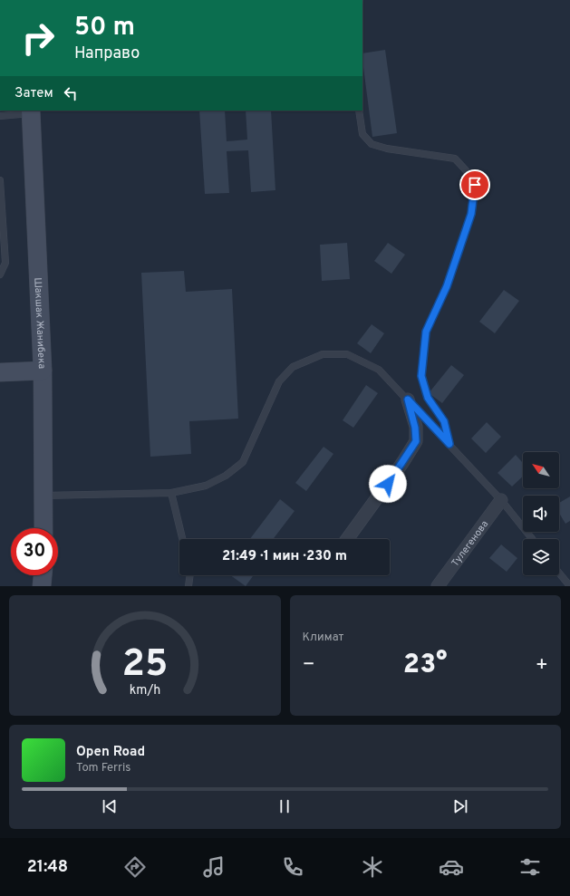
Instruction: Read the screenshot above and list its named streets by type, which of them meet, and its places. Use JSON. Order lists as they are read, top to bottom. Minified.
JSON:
{"streets":{"main road":["Шакшак Жанибека"],"street":["Тулегенова"]},"north":"top left","page":{"turn":["50 m","Направо"],"then":"Затем","limit":"30","trip":"21:49 · 1 мин · 230 m","tile":"Климат","heat":["−","23°","+"],"song":["Open Road","Tom Ferris"],"tabs":"21:48","gauge":["25","km/h"]}}
